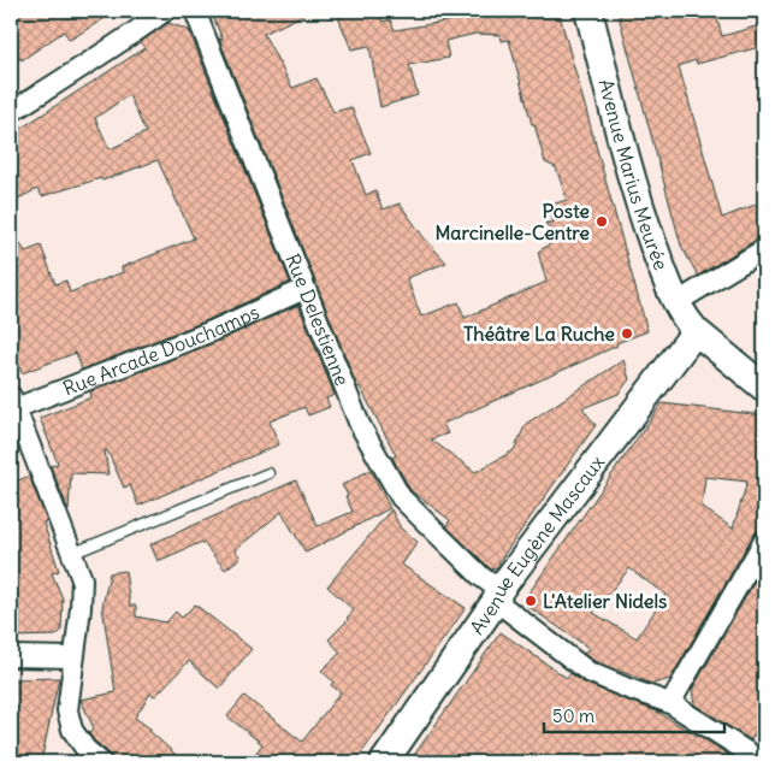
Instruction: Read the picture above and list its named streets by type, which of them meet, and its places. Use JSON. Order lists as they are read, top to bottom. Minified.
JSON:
{"streets":{"main road":["Avenue Marius Meurée","Avenue Eugène Mascaux"],"street":["Rue Delestienne","Rue Arcade Douchamps"]},"crossings":[["Avenue Marius Meurée","Avenue Eugène Mascaux"],["Rue Delestienne","Rue Arcade Douchamps"],["Rue Delestienne","Avenue Eugène Mascaux"]],"places":["Poste Marcinelle-Centre","Théâtre La Ruche","L'Atelier Nidels"],"scale_bar":"50 m"}
